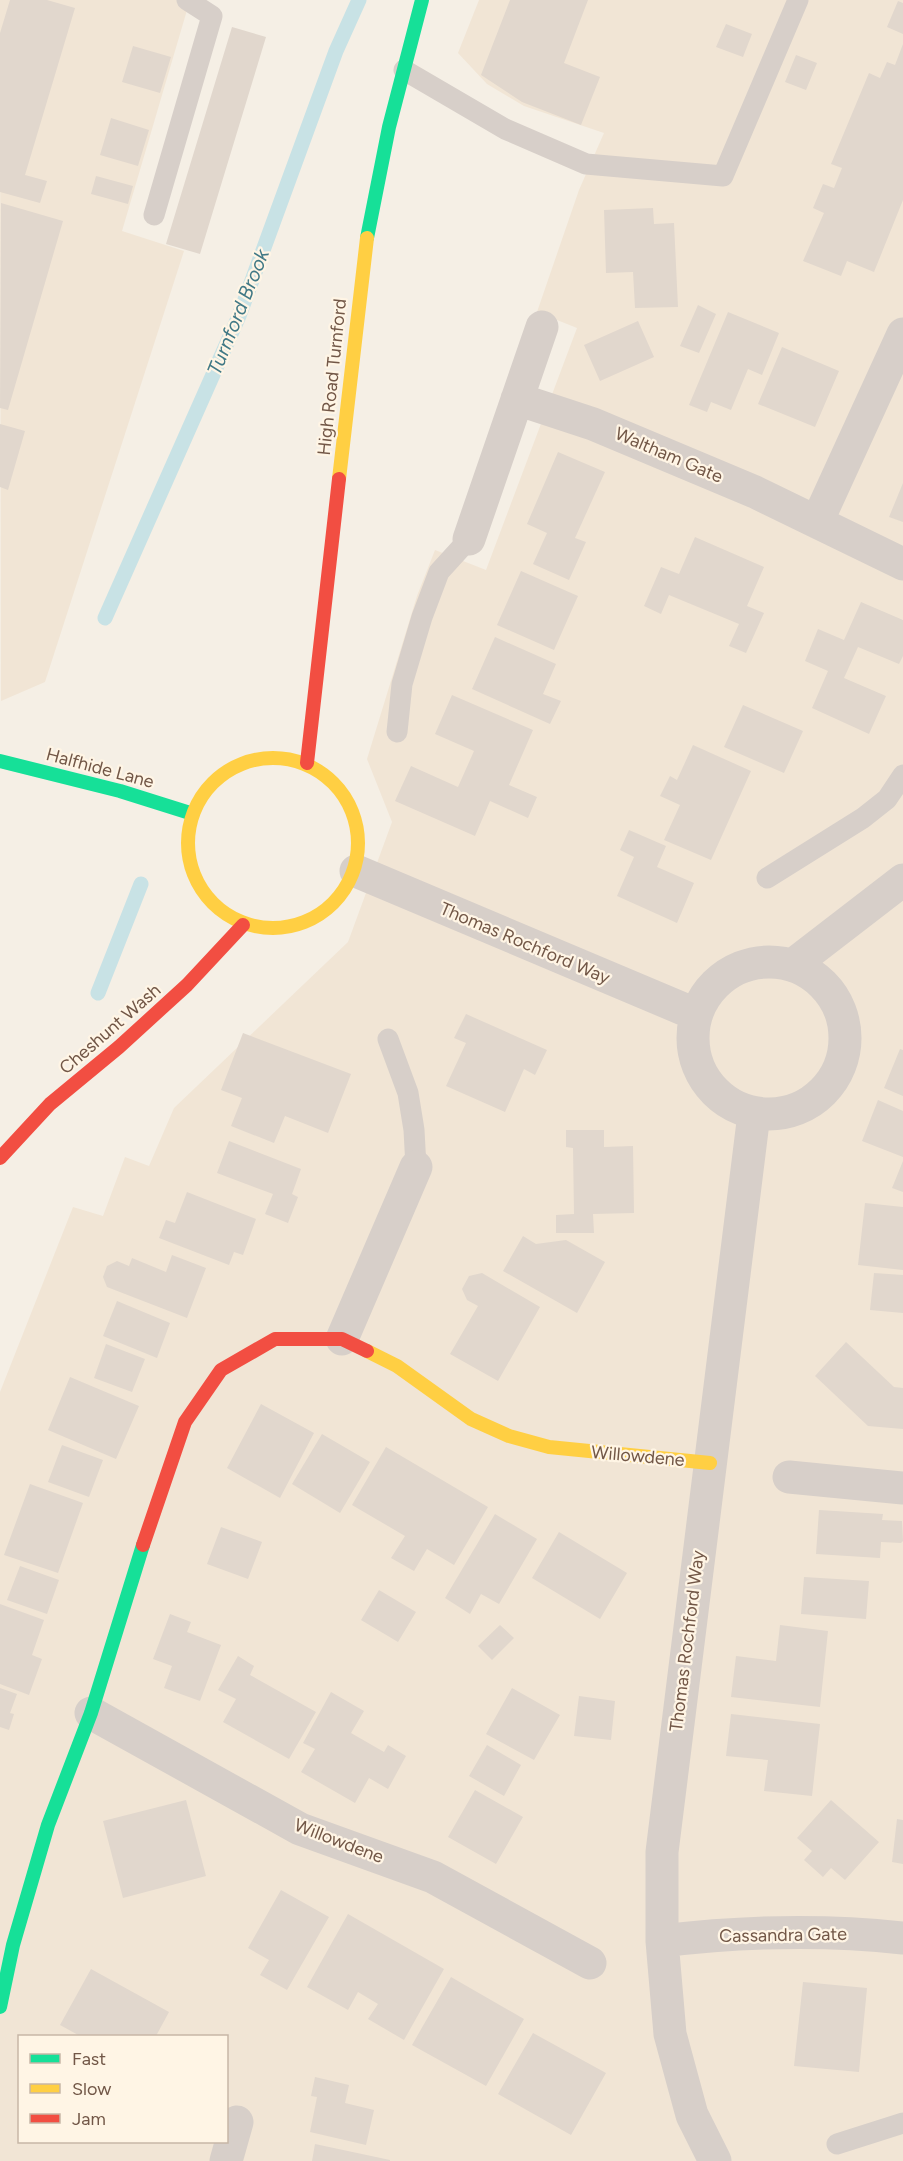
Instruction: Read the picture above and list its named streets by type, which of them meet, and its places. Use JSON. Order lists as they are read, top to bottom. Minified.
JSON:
{"streets":{"main road":["High Road Turnford","Halfhide Lane","Cheshunt Wash","Willowdene"],"street":["Waltham Gate","Thomas Rochford Way","Cassandra Gate"]},"crossings":[["High Road Turnford","Halfhide Lane"],["High Road Turnford","Thomas Rochford Way"],["High Road Turnford","Cheshunt Wash"],["Halfhide Lane","Thomas Rochford Way"],["Halfhide Lane","Cheshunt Wash"],["Thomas Rochford Way","Cheshunt Wash"],["Thomas Rochford Way","Willowdene"],["Thomas Rochford Way","Cassandra Gate"]],"water":["Turnford Brook"],"legend":["Fast","Slow","Jam"]}
